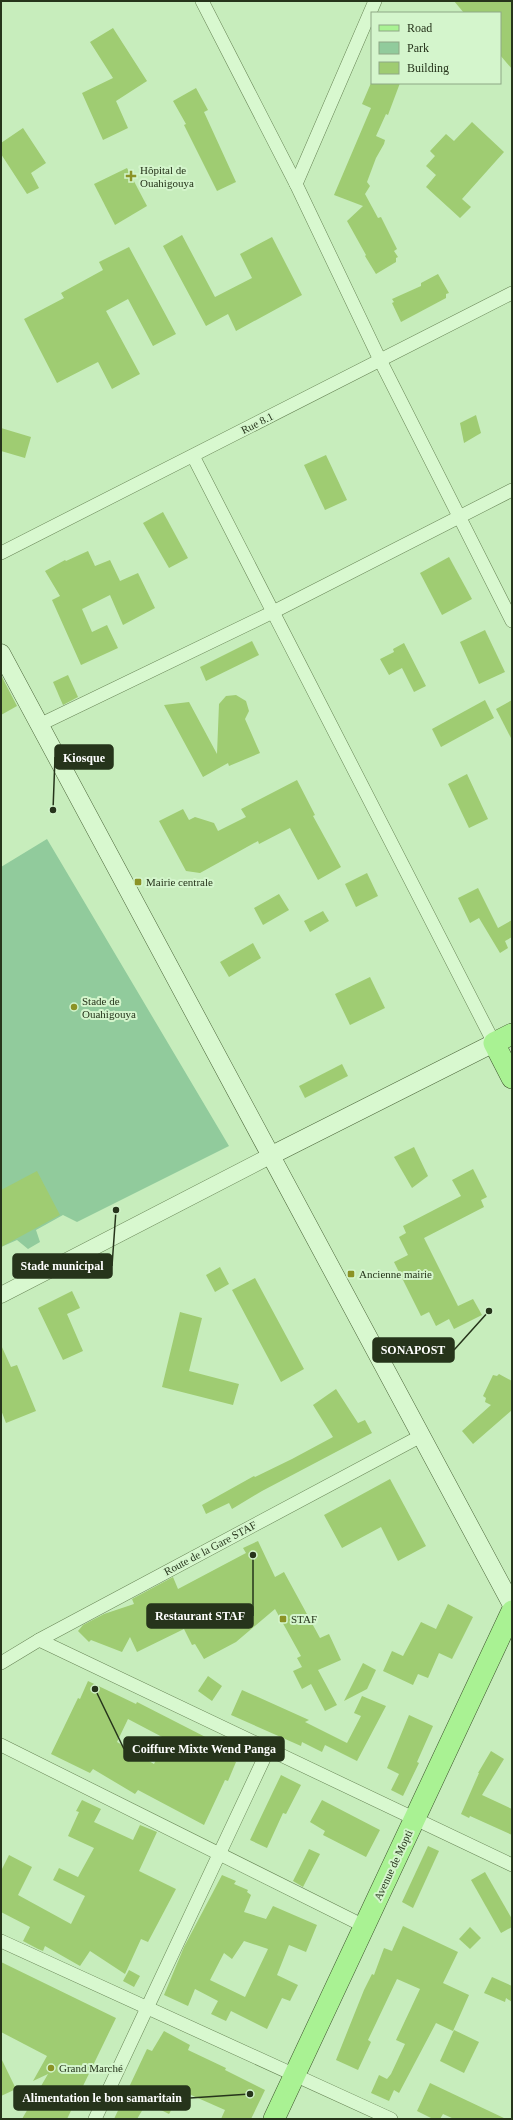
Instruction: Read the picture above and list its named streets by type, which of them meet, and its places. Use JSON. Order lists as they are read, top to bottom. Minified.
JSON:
{"streets":{"main road":["Avenue de Mopti"],"street":["Rue 8.1","Route de la Gare STAF"]},"places":{"health":["Hôpital de Ouahigouya"],"other":["Kiosque","Stade de Ouahigouya","Stade municipal","SONAPOST","Restaurant STAF","Coiffure Mixte Wend Panga","Grand Marché","Alimentation le bon samaritain"],"transit":["Mairie centrale","Ancienne mairie","STAF"]},"legend":["Road","Park","Building"]}
